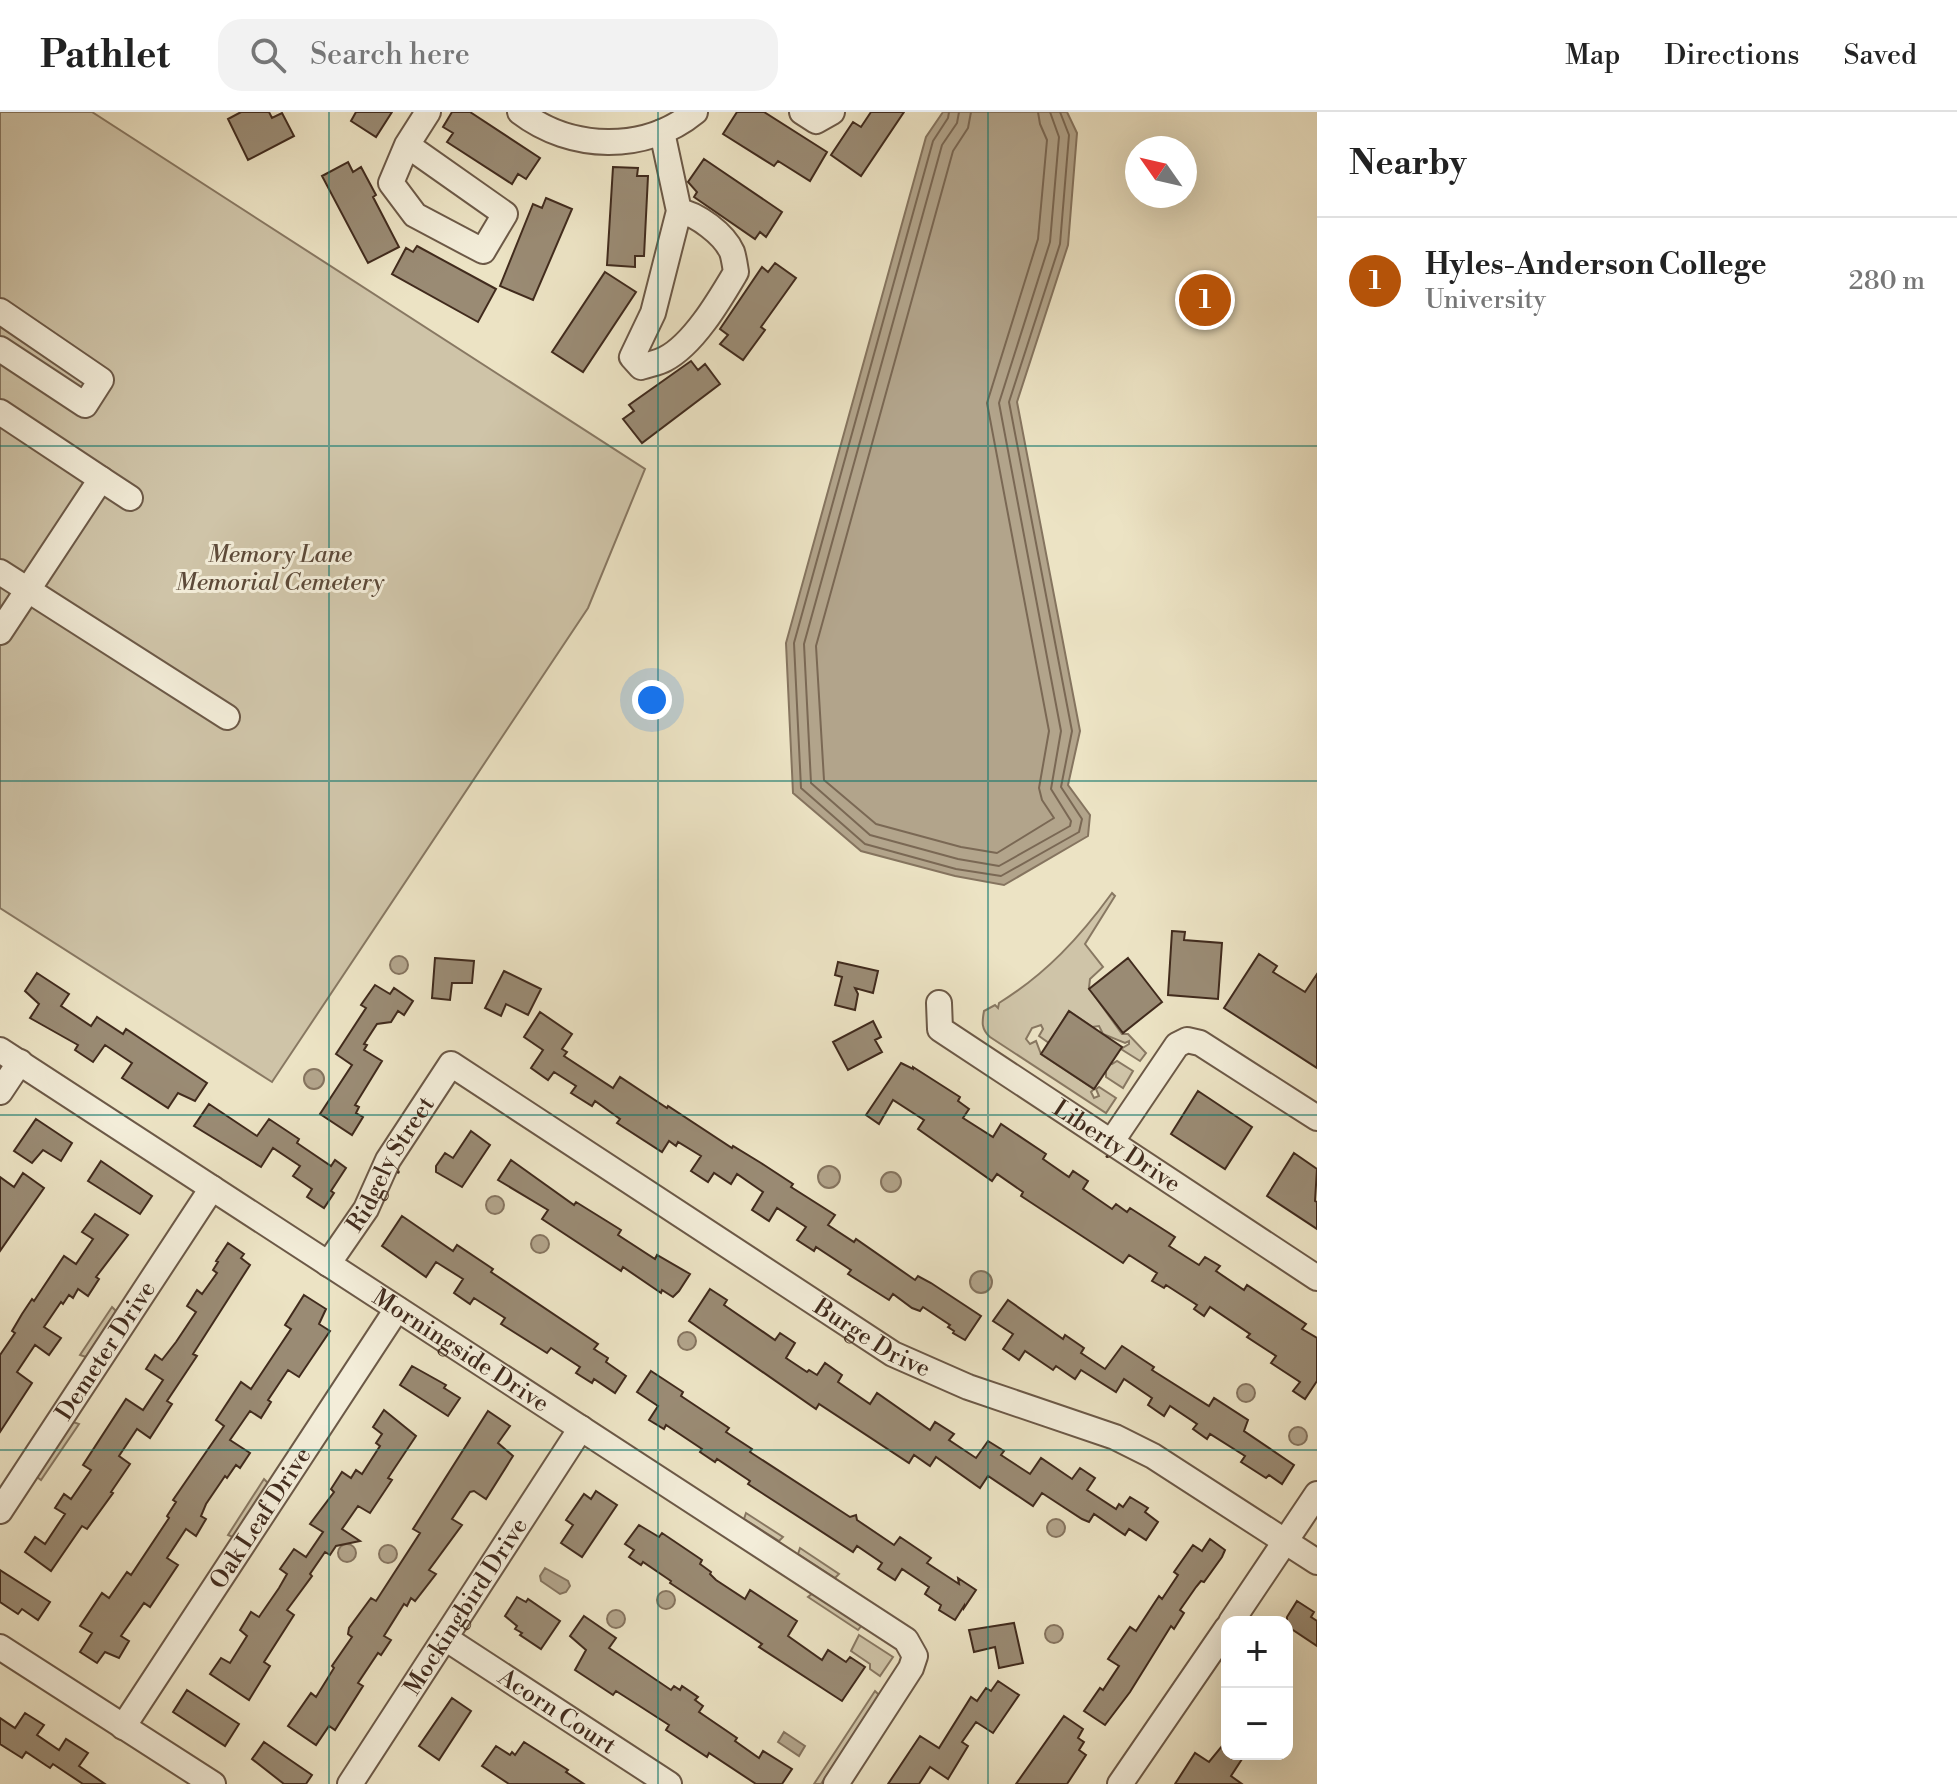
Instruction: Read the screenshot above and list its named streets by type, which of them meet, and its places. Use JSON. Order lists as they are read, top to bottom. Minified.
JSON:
{"streets":{"street":["Liberty Drive","Ridgely Street","Burge Drive","Demeter Drive","Morningside Drive","Oak Leaf Drive","Mockingbird Drive","Acorn Court"]},"crossings":[["Ridgely Street","Burge Drive"],["Ridgely Street","Morningside Drive"],["Demeter Drive","Morningside Drive"],["Morningside Drive","Oak Leaf Drive"],["Morningside Drive","Mockingbird Drive"],["Mockingbird Drive","Acorn Court"]],"parks":["Memory Lane Memorial Cemetery"],"north":"top left","page":{"header":"Pathlet","search":"Search here","nav":["Map","Directions","Saved"],"heading":"Nearby","list":[{"mark":"1","name":"Hyles-Anderson College","note":"University","value":"280 m"}],"pins":"1","map_buttons":["+","−"]}}
